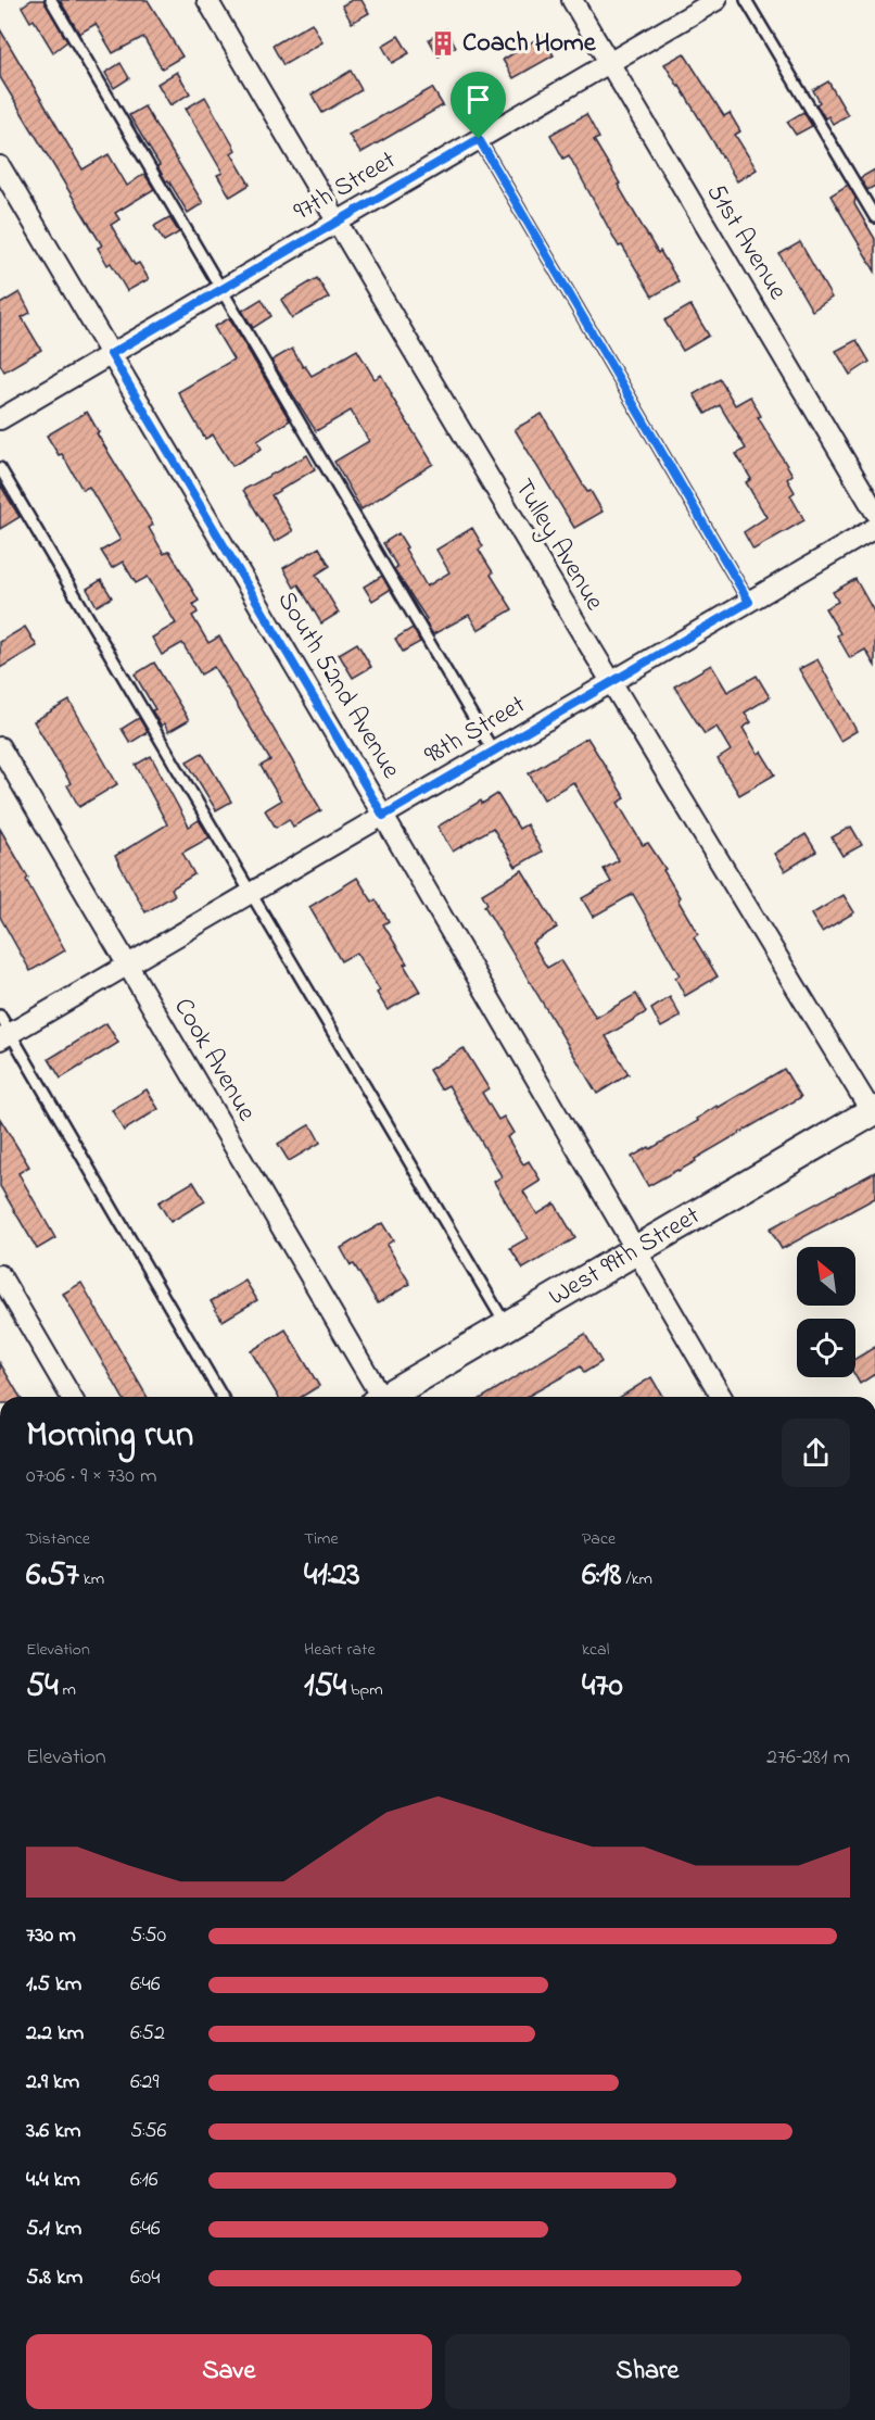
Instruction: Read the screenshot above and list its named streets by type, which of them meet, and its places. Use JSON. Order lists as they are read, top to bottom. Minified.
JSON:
{"streets":{"street":["97th Street","51st Avenue","Tulley Avenue","South 52nd Avenue","98th Street","Cook Avenue","West 99th Street"]},"crossings":[["97th Street","51st Avenue"],["97th Street","Tulley Avenue"],["97th Street","South 52nd Avenue"],["Tulley Avenue","98th Street"],["Tulley Avenue","West 99th Street"],["South 52nd Avenue","98th Street"],["South 52nd Avenue","West 99th Street"],["98th Street","Cook Avenue"]],"places":{"building":["Coach Home"]},"north":"top left","page":{"heading":["Morning run","07:06 · 9 × 730 m"],"stats":[["Distance","6.57 km"],["Time","41:23"],["Pace","6:18 /km"],["Elevation","54 m"],["Heart rate","154 bpm"],["kcal","470"]],"chart":["Elevation","276–281 m"],"list":[{"name":"730 m","note":"5:50"},{"name":"1.5 km","note":"6:46"},{"name":"2.2 km","note":"6:52"},{"name":"2.9 km","note":"6:29"},{"name":"3.6 km","note":"5:56"},{"name":"4.4 km","note":"6:16"},{"name":"5.1 km","note":"6:46"},{"name":"5.8 km","note":"6:04"}],"buttons":["Save","Share"]}}
